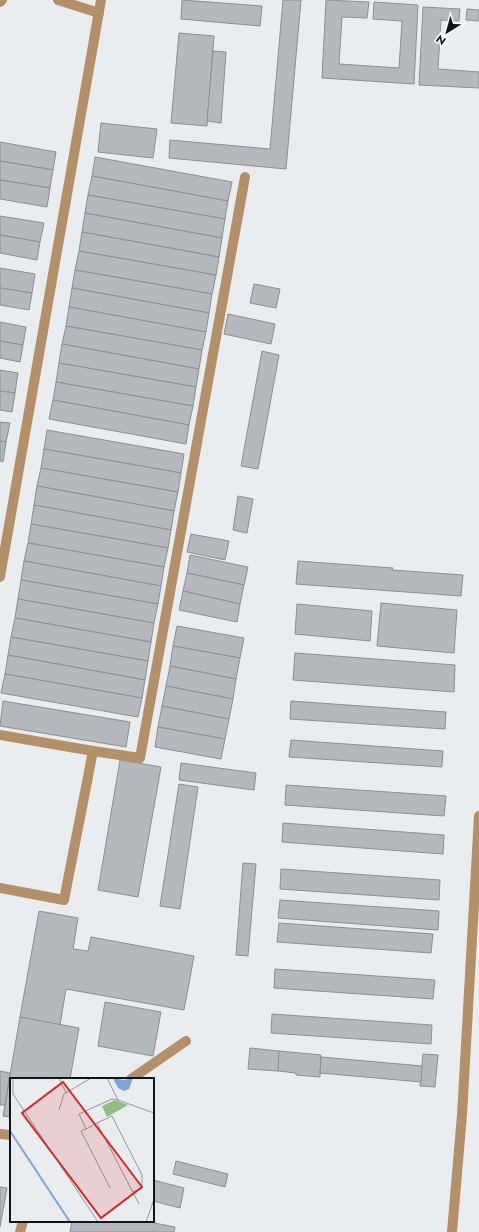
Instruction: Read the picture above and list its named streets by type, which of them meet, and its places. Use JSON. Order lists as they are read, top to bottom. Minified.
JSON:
{"north":"bottom left"}
